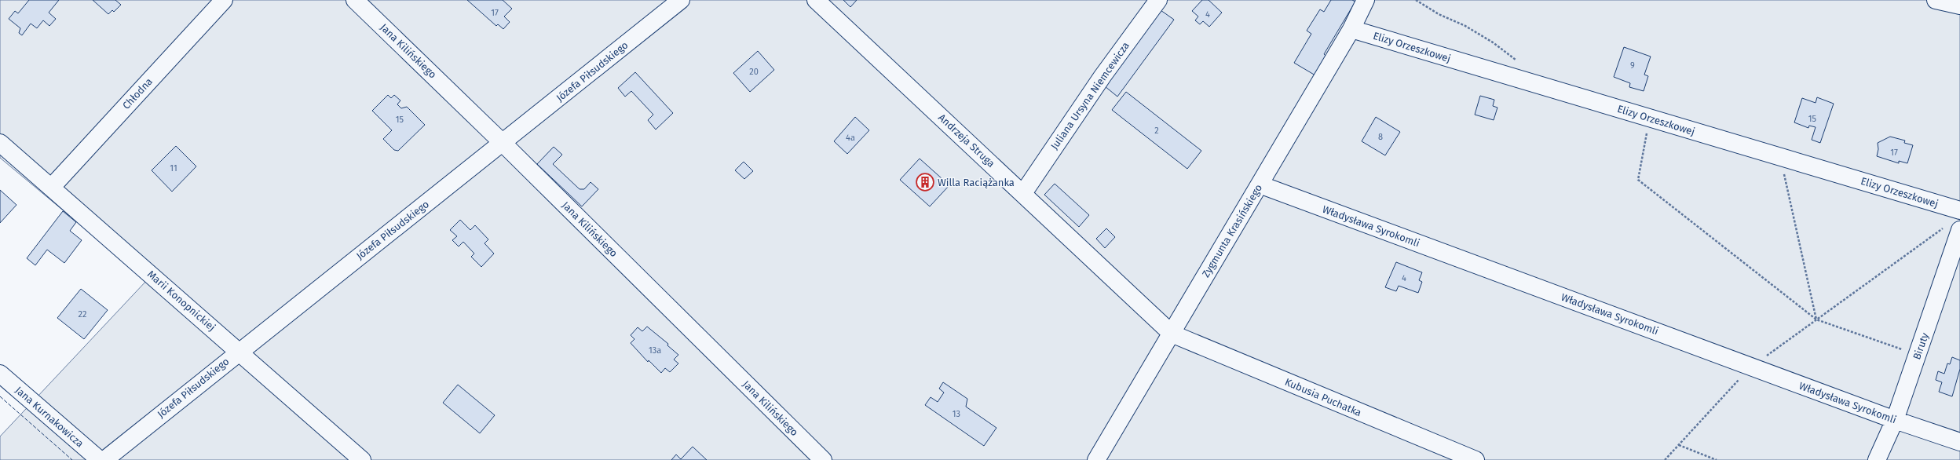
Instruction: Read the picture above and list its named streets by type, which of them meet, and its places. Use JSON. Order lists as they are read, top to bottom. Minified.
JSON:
{"streets":{"street":["Elizy Orzeszkowej","Jana Kilińskiego","Józefa Piłsudskiego","Chłodna","Juliana Ursyna Niemcewicza","Andrzeja Struga","Władysława Syrokomli","Zygmunta Krasińskiego","Marii Konopnickiej","Biruty","Kubusia Puchatka","Jana Kurnakowicza"]},"crossings":[["Elizy Orzeszkowej","Zygmunta Krasińskiego"],["Jana Kilińskiego","Józefa Piłsudskiego"],["Józefa Piłsudskiego","Marii Konopnickiej"],["Chłodna","Marii Konopnickiej"],["Juliana Ursyna Niemcewicza","Andrzeja Struga"],["Andrzeja Struga","Zygmunta Krasińskiego"],["Andrzeja Struga","Kubusia Puchatka"],["Władysława Syrokomli","Zygmunta Krasińskiego"],["Władysława Syrokomli","Biruty"],["Zygmunta Krasińskiego","Kubusia Puchatka"]],"places":{"building":["Willa Raciążanka"]},"house_numbers":["17","4","9","20","15","15","2","8","4a","17","11","4","22","13a","13"]}
